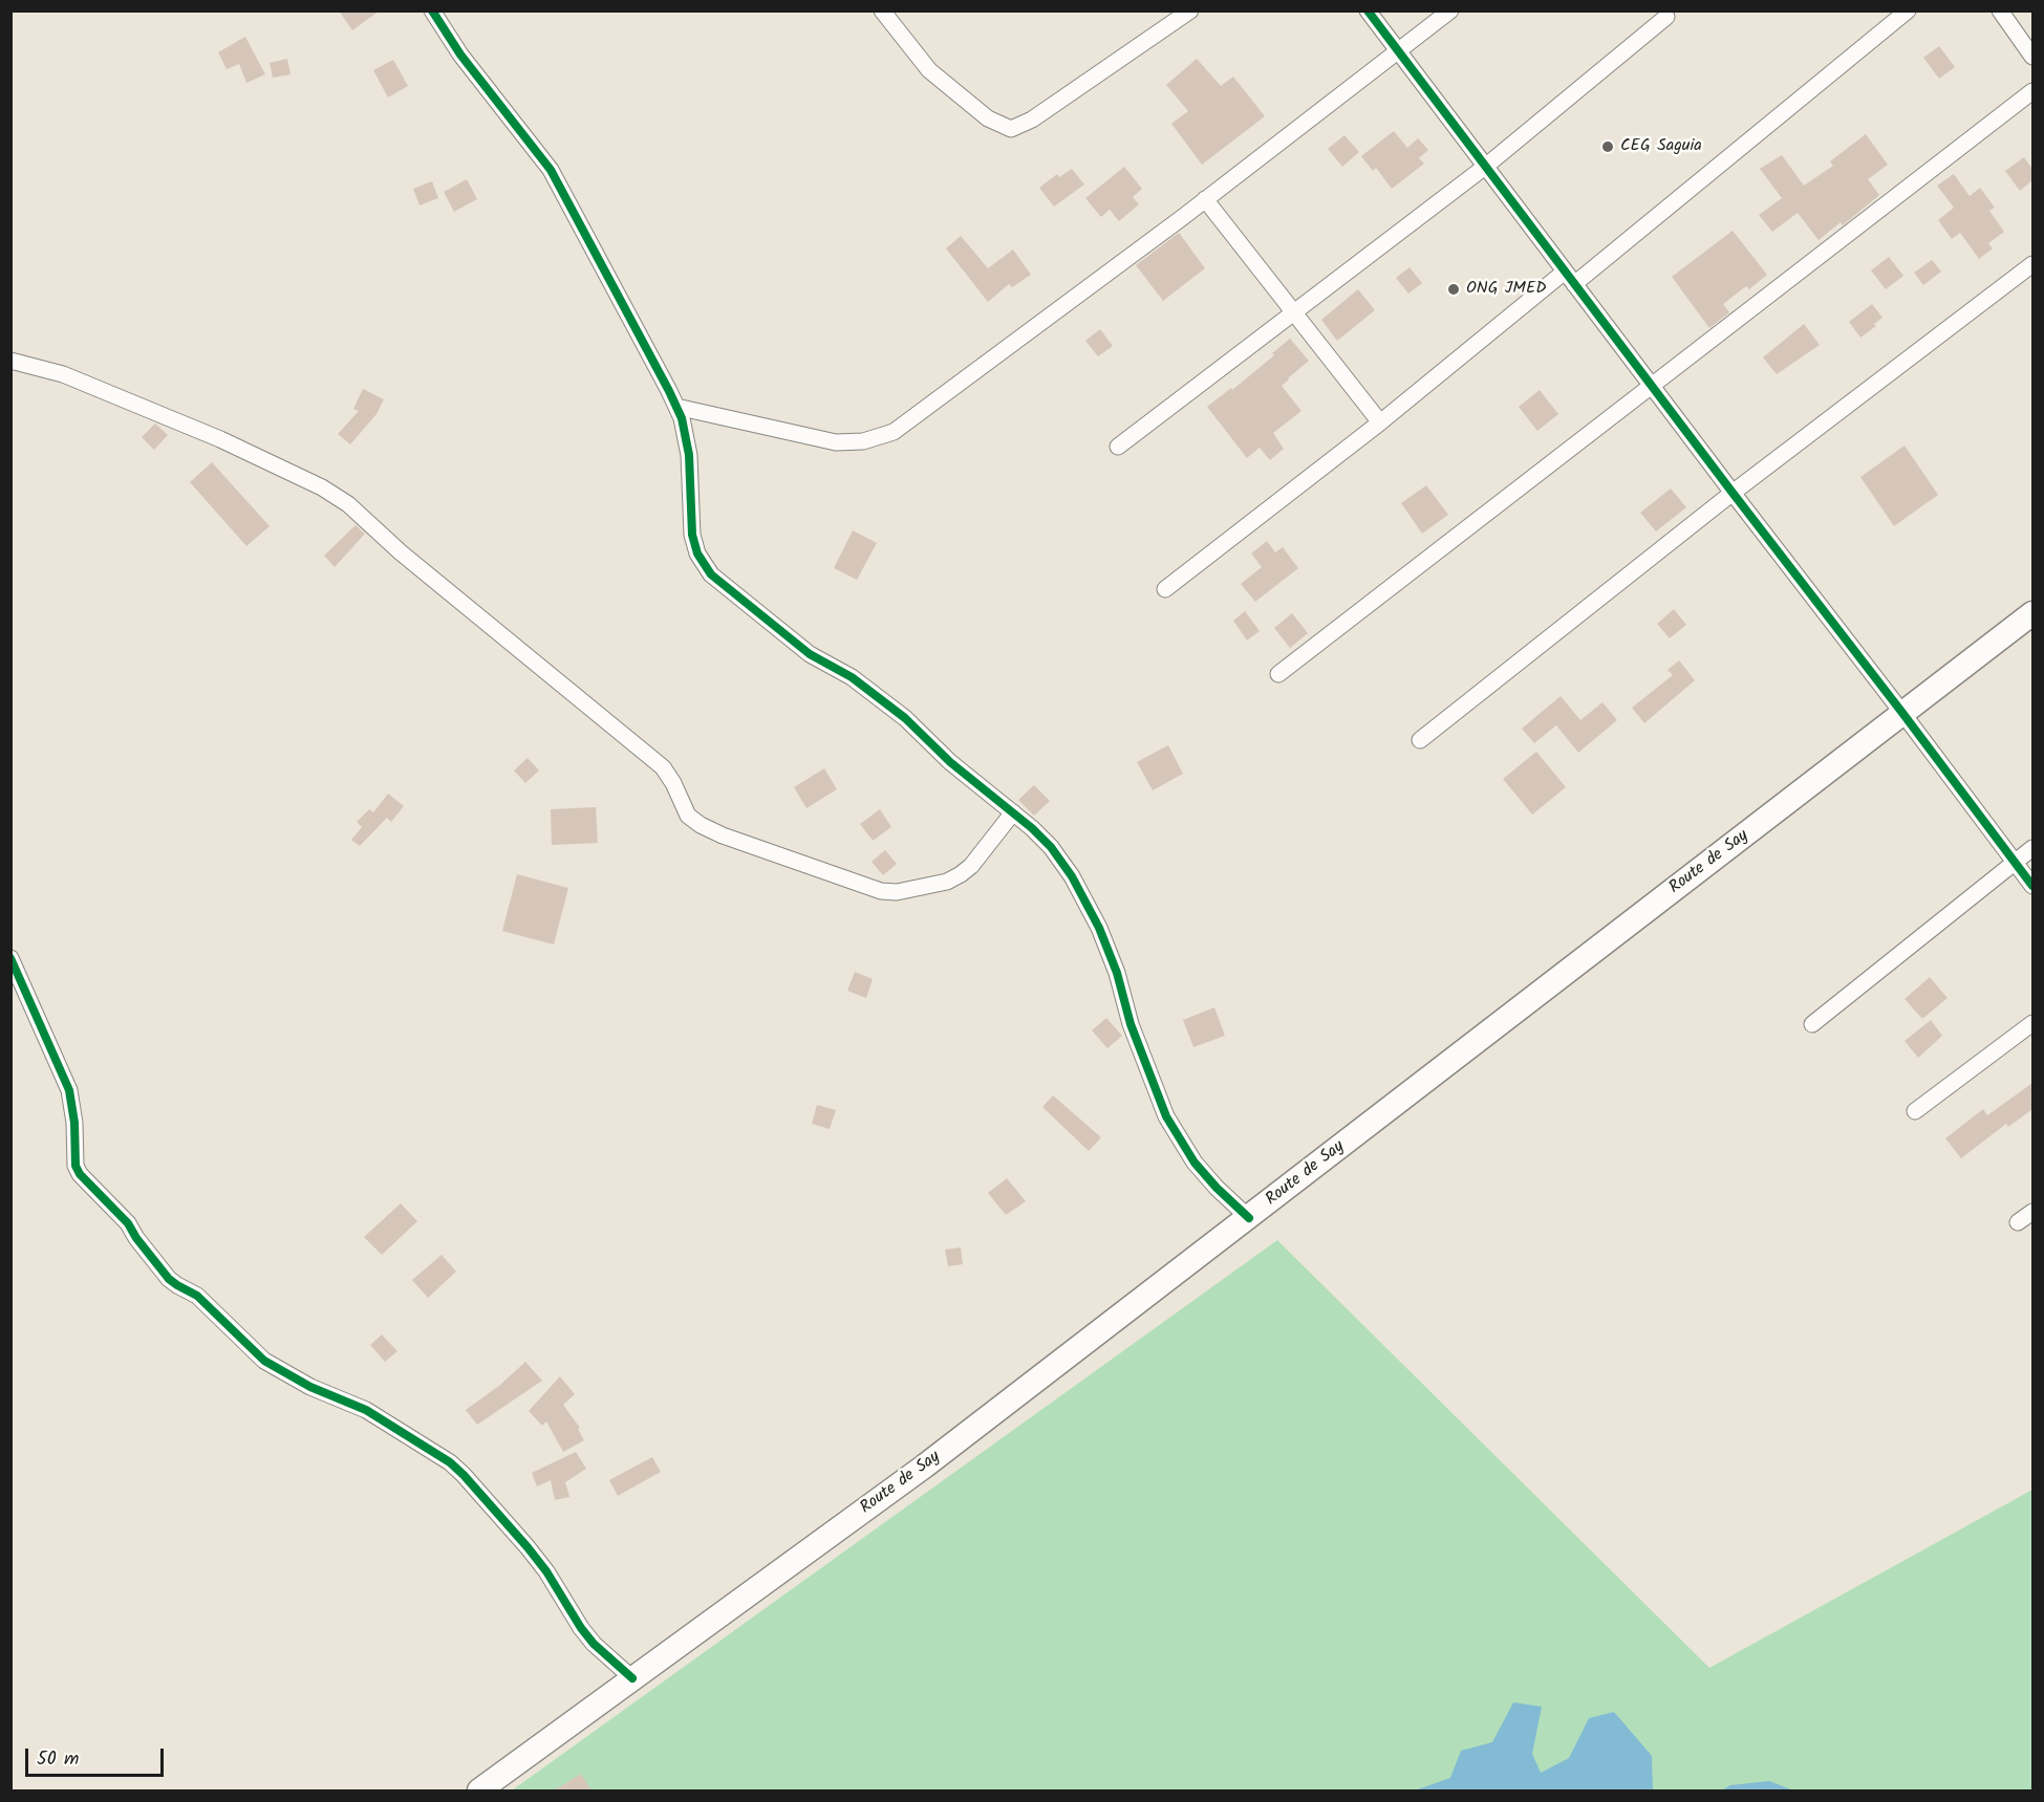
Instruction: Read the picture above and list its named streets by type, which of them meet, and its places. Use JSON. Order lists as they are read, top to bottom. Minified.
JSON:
{"streets":{"main road":["Route de Say"]},"places":["CEG Saguia","ONG JMED"],"scale_bar":"50 m"}
